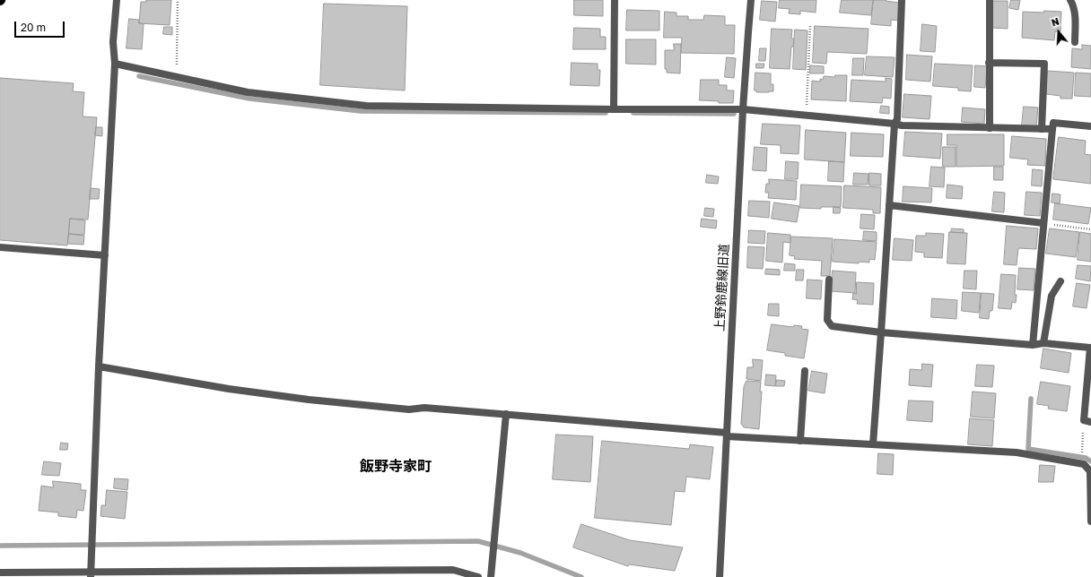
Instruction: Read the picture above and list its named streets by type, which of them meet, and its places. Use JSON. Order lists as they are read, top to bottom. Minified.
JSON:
{"streets":{"street":["上野鈴鹿線旧道"]},"districts":["飯野寺家町"],"scale_bar":"20 m","north":"top"}
